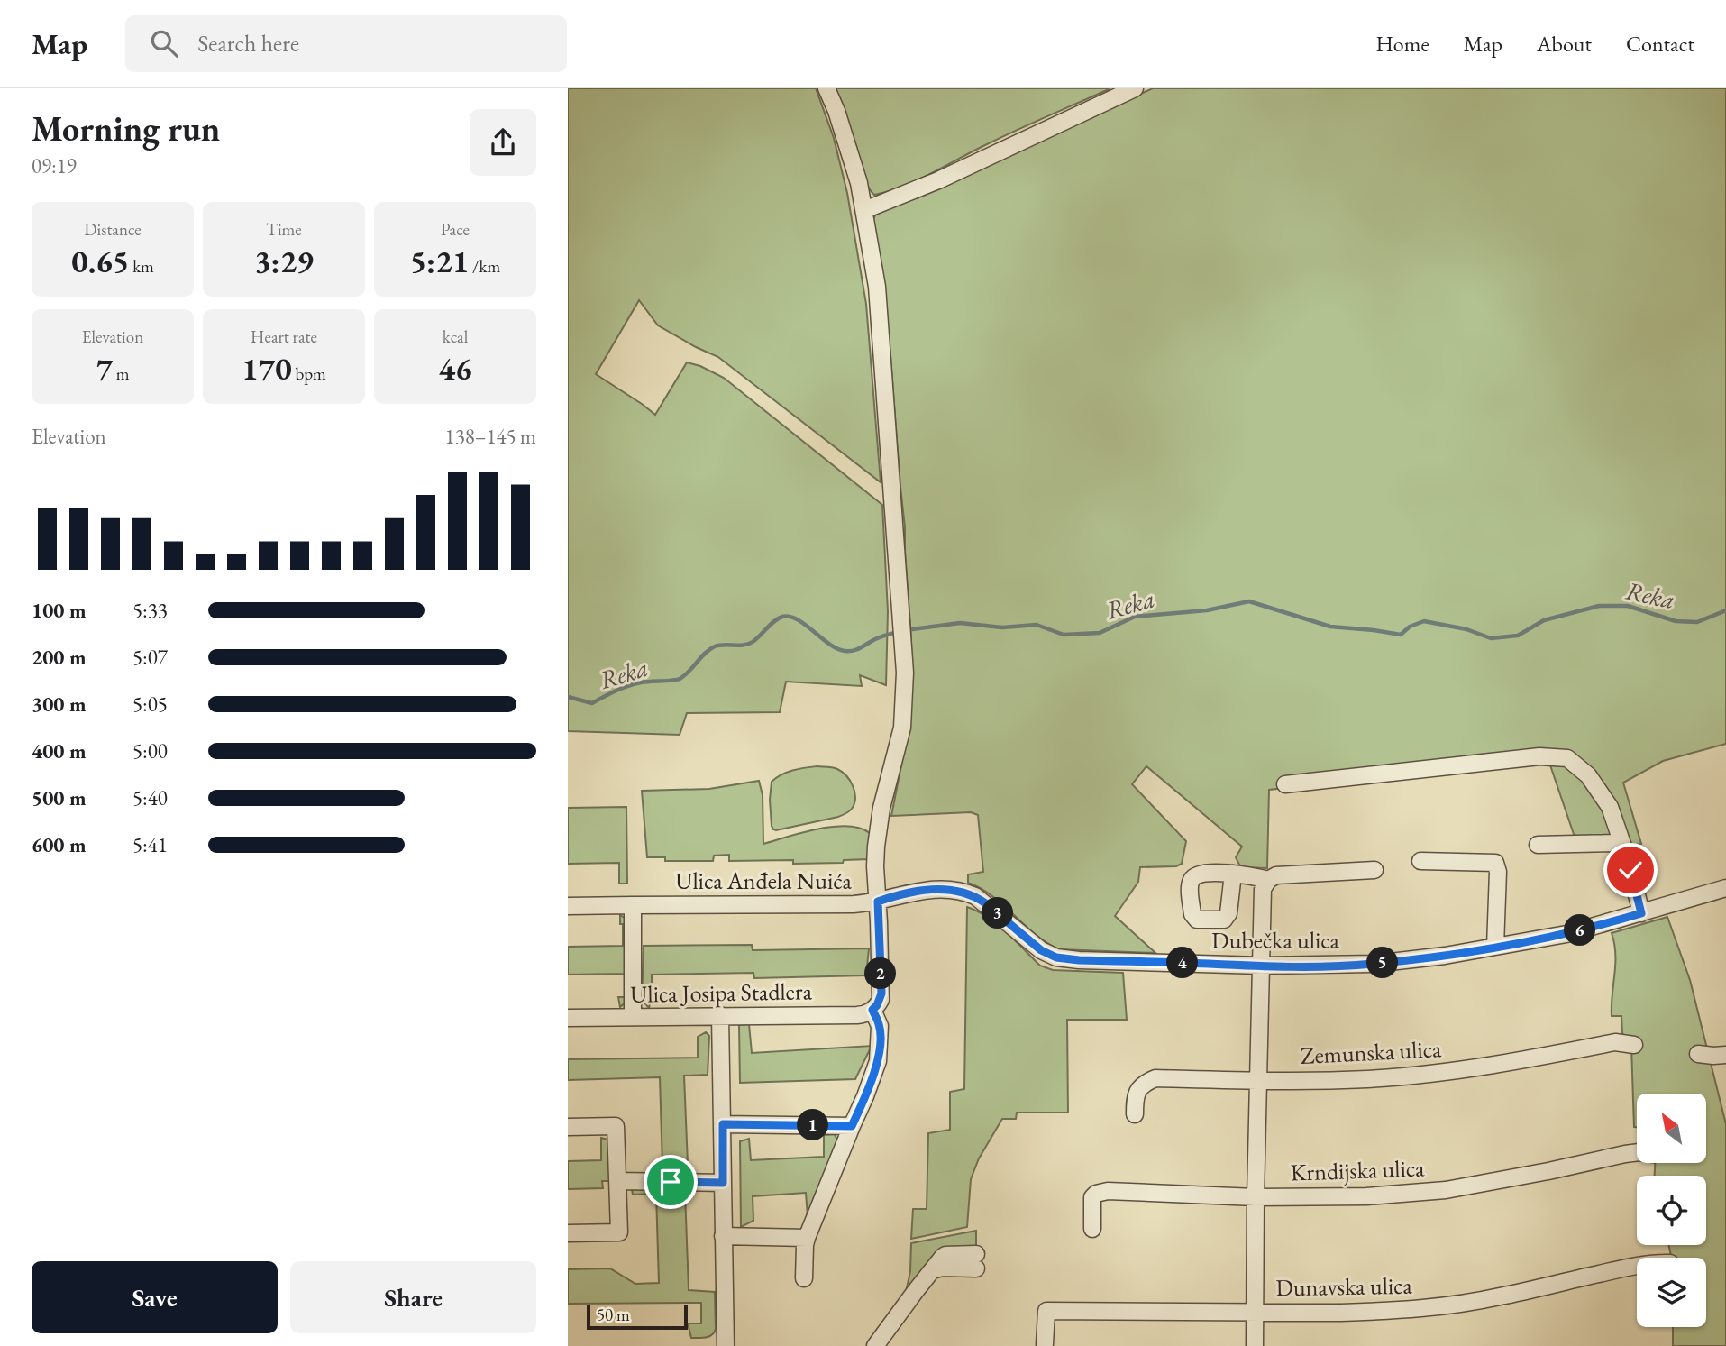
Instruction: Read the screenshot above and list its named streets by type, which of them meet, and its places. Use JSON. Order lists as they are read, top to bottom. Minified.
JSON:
{"streets":{"street":["Ulica Anđela Nuića","Dubečka ulica","Ulica Josipa Stadlera","Zemunska ulica","Krndijska ulica","Dunavska ulica"]},"crossings":[["Ulica Anđela Nuića","Dubečka ulica"],["Ulica Anđela Nuića","Ulica Josipa Stadlera"]],"water":["Reka"],"scale_bar":"50 m","north":"top left","page":{"header":"Map","search":"Search here","nav":["Home","Map","About","Contact"],"heading":["Morning run","09:19"],"stats":[["Distance","0.65 km"],["Time","3:29"],["Pace","5:21 /km"],["Elevation","7 m"],["Heart rate","170 bpm"],["kcal","46"]],"chart":["Elevation","138–145 m"],"list":[{"name":"100 m","note":"5:33"},{"name":"200 m","note":"5:07"},{"name":"300 m","note":"5:05"},{"name":"400 m","note":"5:00"},{"name":"500 m","note":"5:40"},{"name":"600 m","note":"5:41"}],"pins":["3","6","4","5","2","1"],"buttons":["Save","Share"],"scale":"50 m"}}
